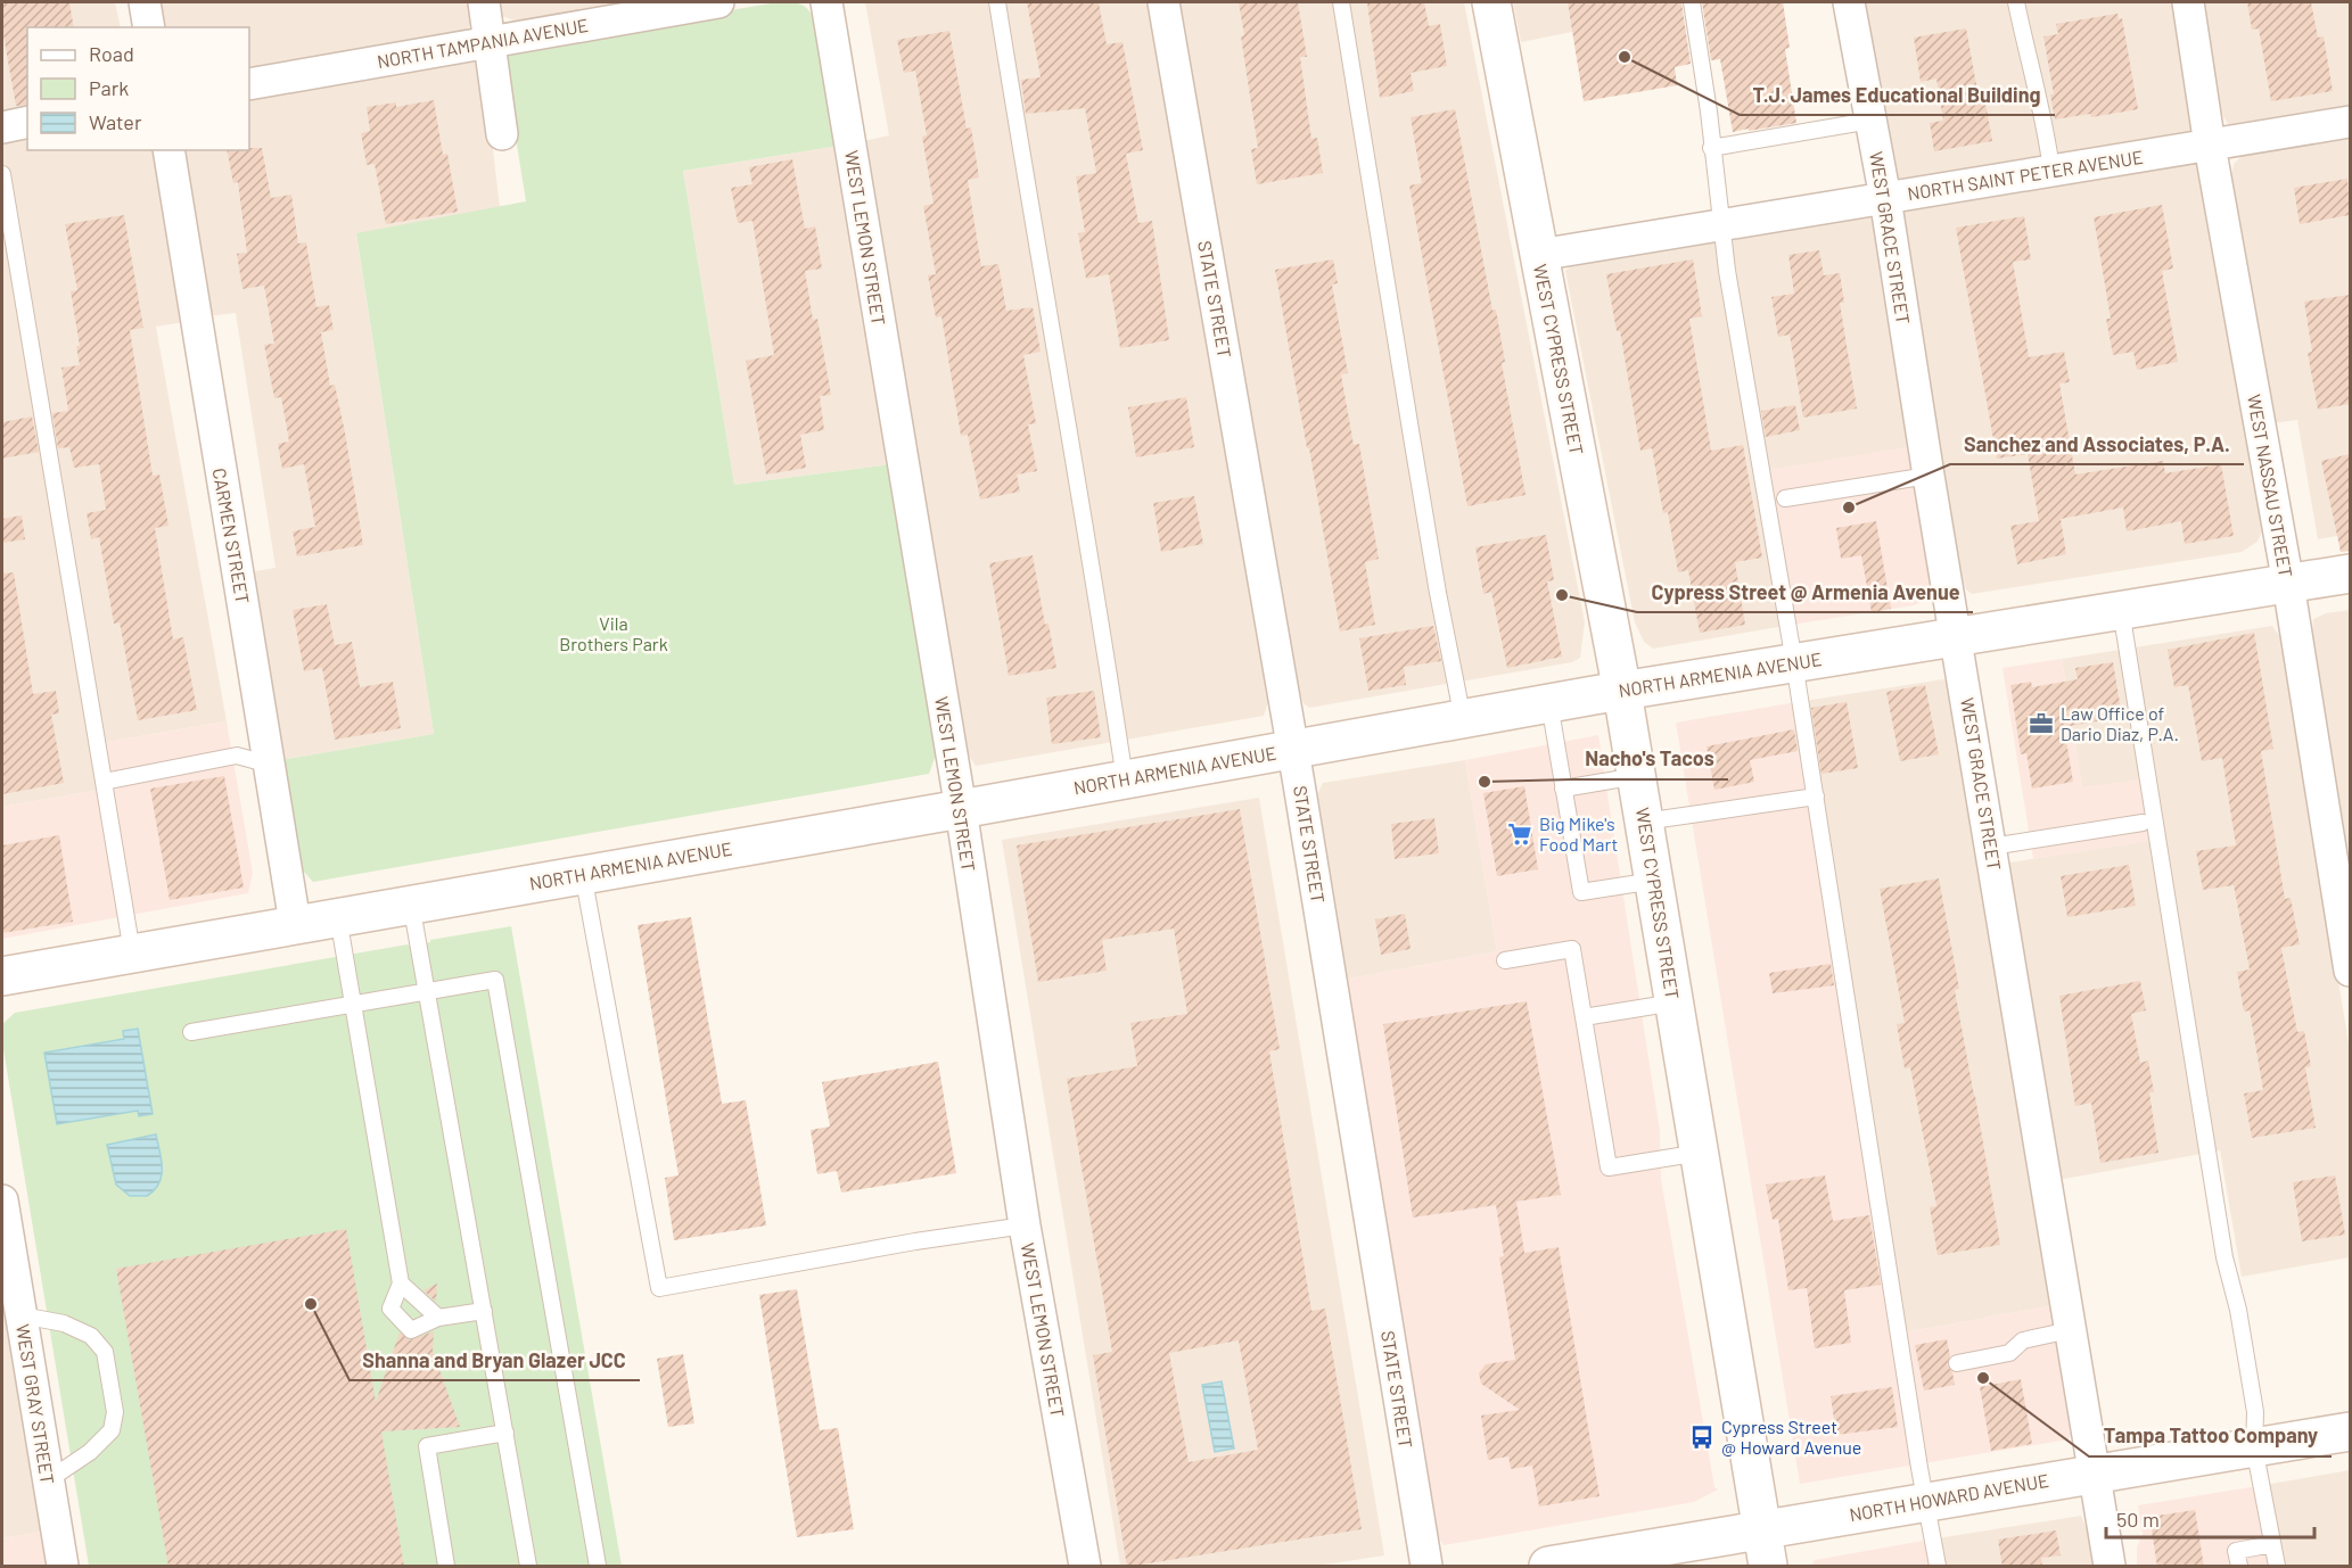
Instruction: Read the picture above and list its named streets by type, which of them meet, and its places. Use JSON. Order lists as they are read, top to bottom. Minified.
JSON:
{"streets":{"main road":["WEST CYPRESS STREET","NORTH ARMENIA AVENUE","NORTH HOWARD AVENUE"],"street":["NORTH TAMPANIA AVENUE","NORTH SAINT PETER AVENUE","WEST LEMON STREET","WEST GRACE STREET","STATE STREET","WEST NASSAU STREET","CARMEN STREET","WEST GRAY STREET"]},"crossings":[["NORTH SAINT PETER AVENUE","WEST GRACE STREET"],["NORTH SAINT PETER AVENUE","WEST CYPRESS STREET"],["NORTH SAINT PETER AVENUE","WEST NASSAU STREET"],["WEST LEMON STREET","NORTH ARMENIA AVENUE"],["WEST GRACE STREET","NORTH ARMENIA AVENUE"],["WEST GRACE STREET","NORTH HOWARD AVENUE"],["STATE STREET","NORTH ARMENIA AVENUE"],["WEST CYPRESS STREET","NORTH ARMENIA AVENUE"],["WEST CYPRESS STREET","NORTH HOWARD AVENUE"],["WEST NASSAU STREET","NORTH ARMENIA AVENUE"],["CARMEN STREET","NORTH ARMENIA AVENUE"]],"parks":["Vila Brothers Park"],"places":{"other":["T.J. James Educational Building","Sanchez and Associates, P.A.","Cypress Street @ Armenia Avenue","Nacho's Tacos","Shanna and Bryan Glazer JCC","Tampa Tattoo Company"],"office":["Law Office of Dario Diaz, P.A."],"supermarket":["Big Mike's Food Mart"],"bus stop":["Cypress Street @ Howard Avenue"]},"legend":["Road","Park","Water"],"scale_bar":"50 m"}
